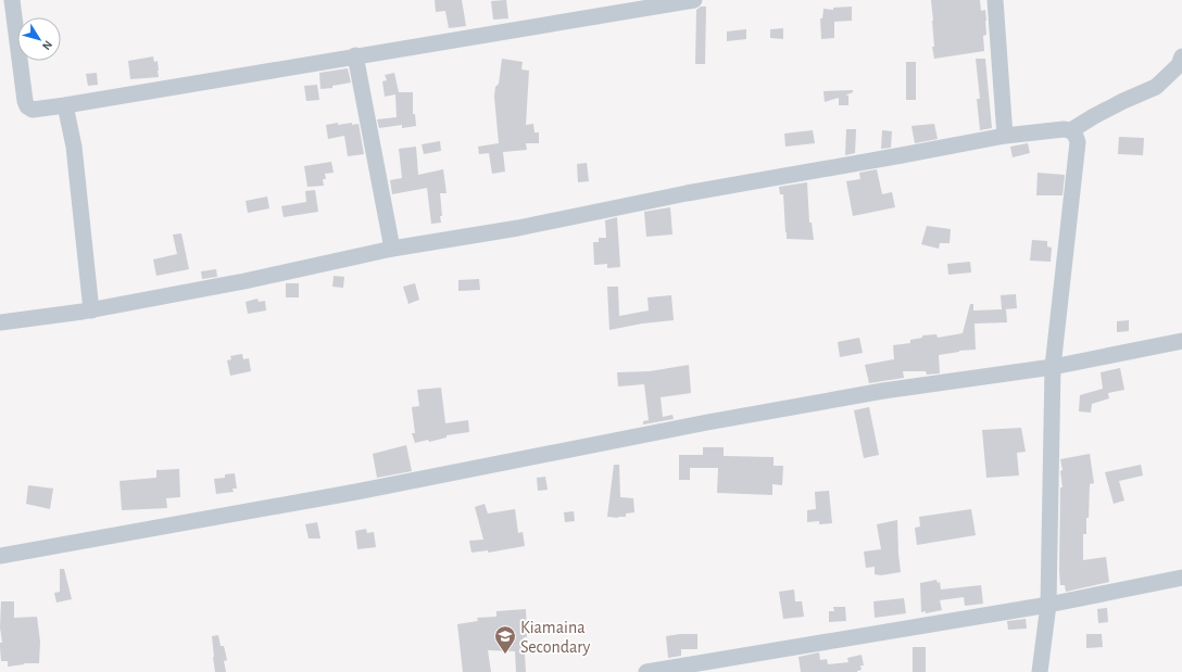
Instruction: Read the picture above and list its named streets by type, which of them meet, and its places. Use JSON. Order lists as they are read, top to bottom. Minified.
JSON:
{"places":{"school or university":["Kiamaina Secondary"]},"north":"bottom right"}
